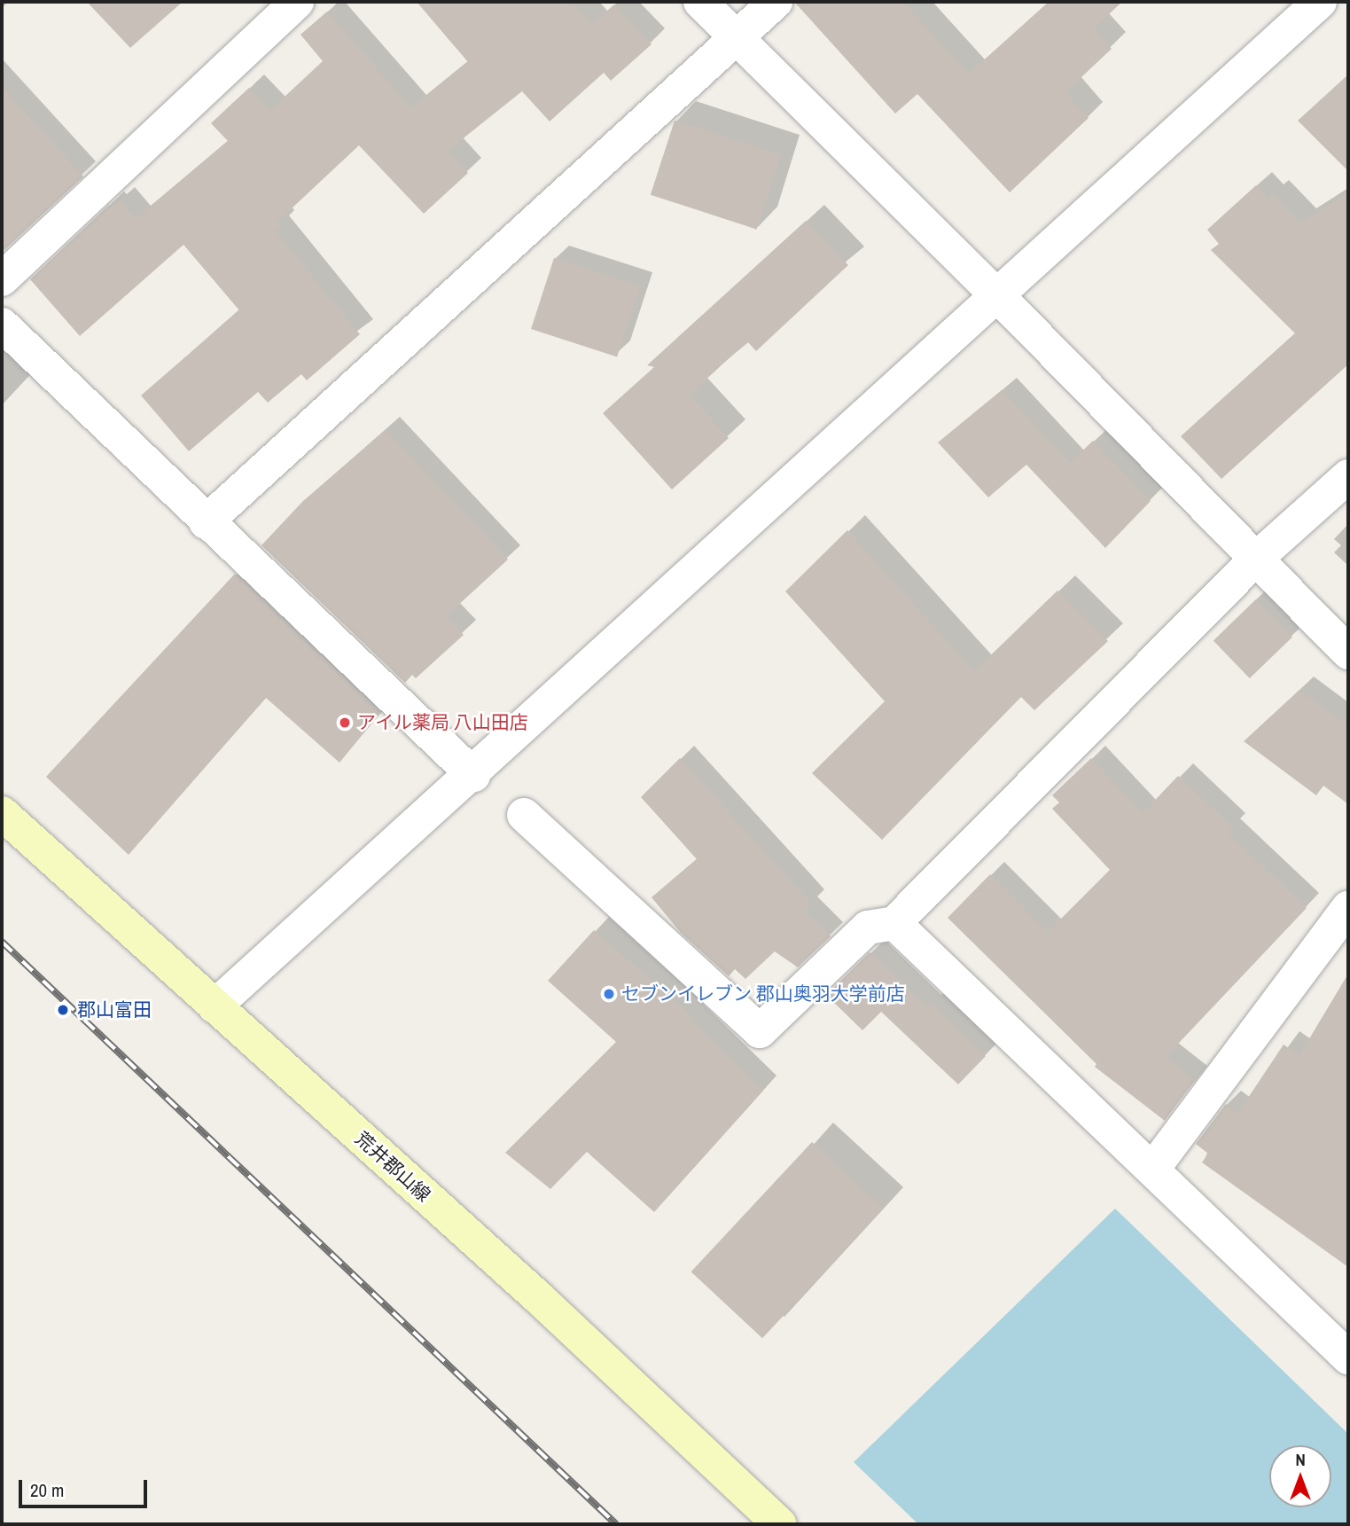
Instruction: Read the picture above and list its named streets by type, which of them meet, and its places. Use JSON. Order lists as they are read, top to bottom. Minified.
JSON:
{"streets":{"main road":["荒井郡山線"]},"places":["アイル薬局 八山田店","セブンイレブン 郡山奥羽大学前店","郡山富田"],"scale_bar":"20 m","north":"top"}
